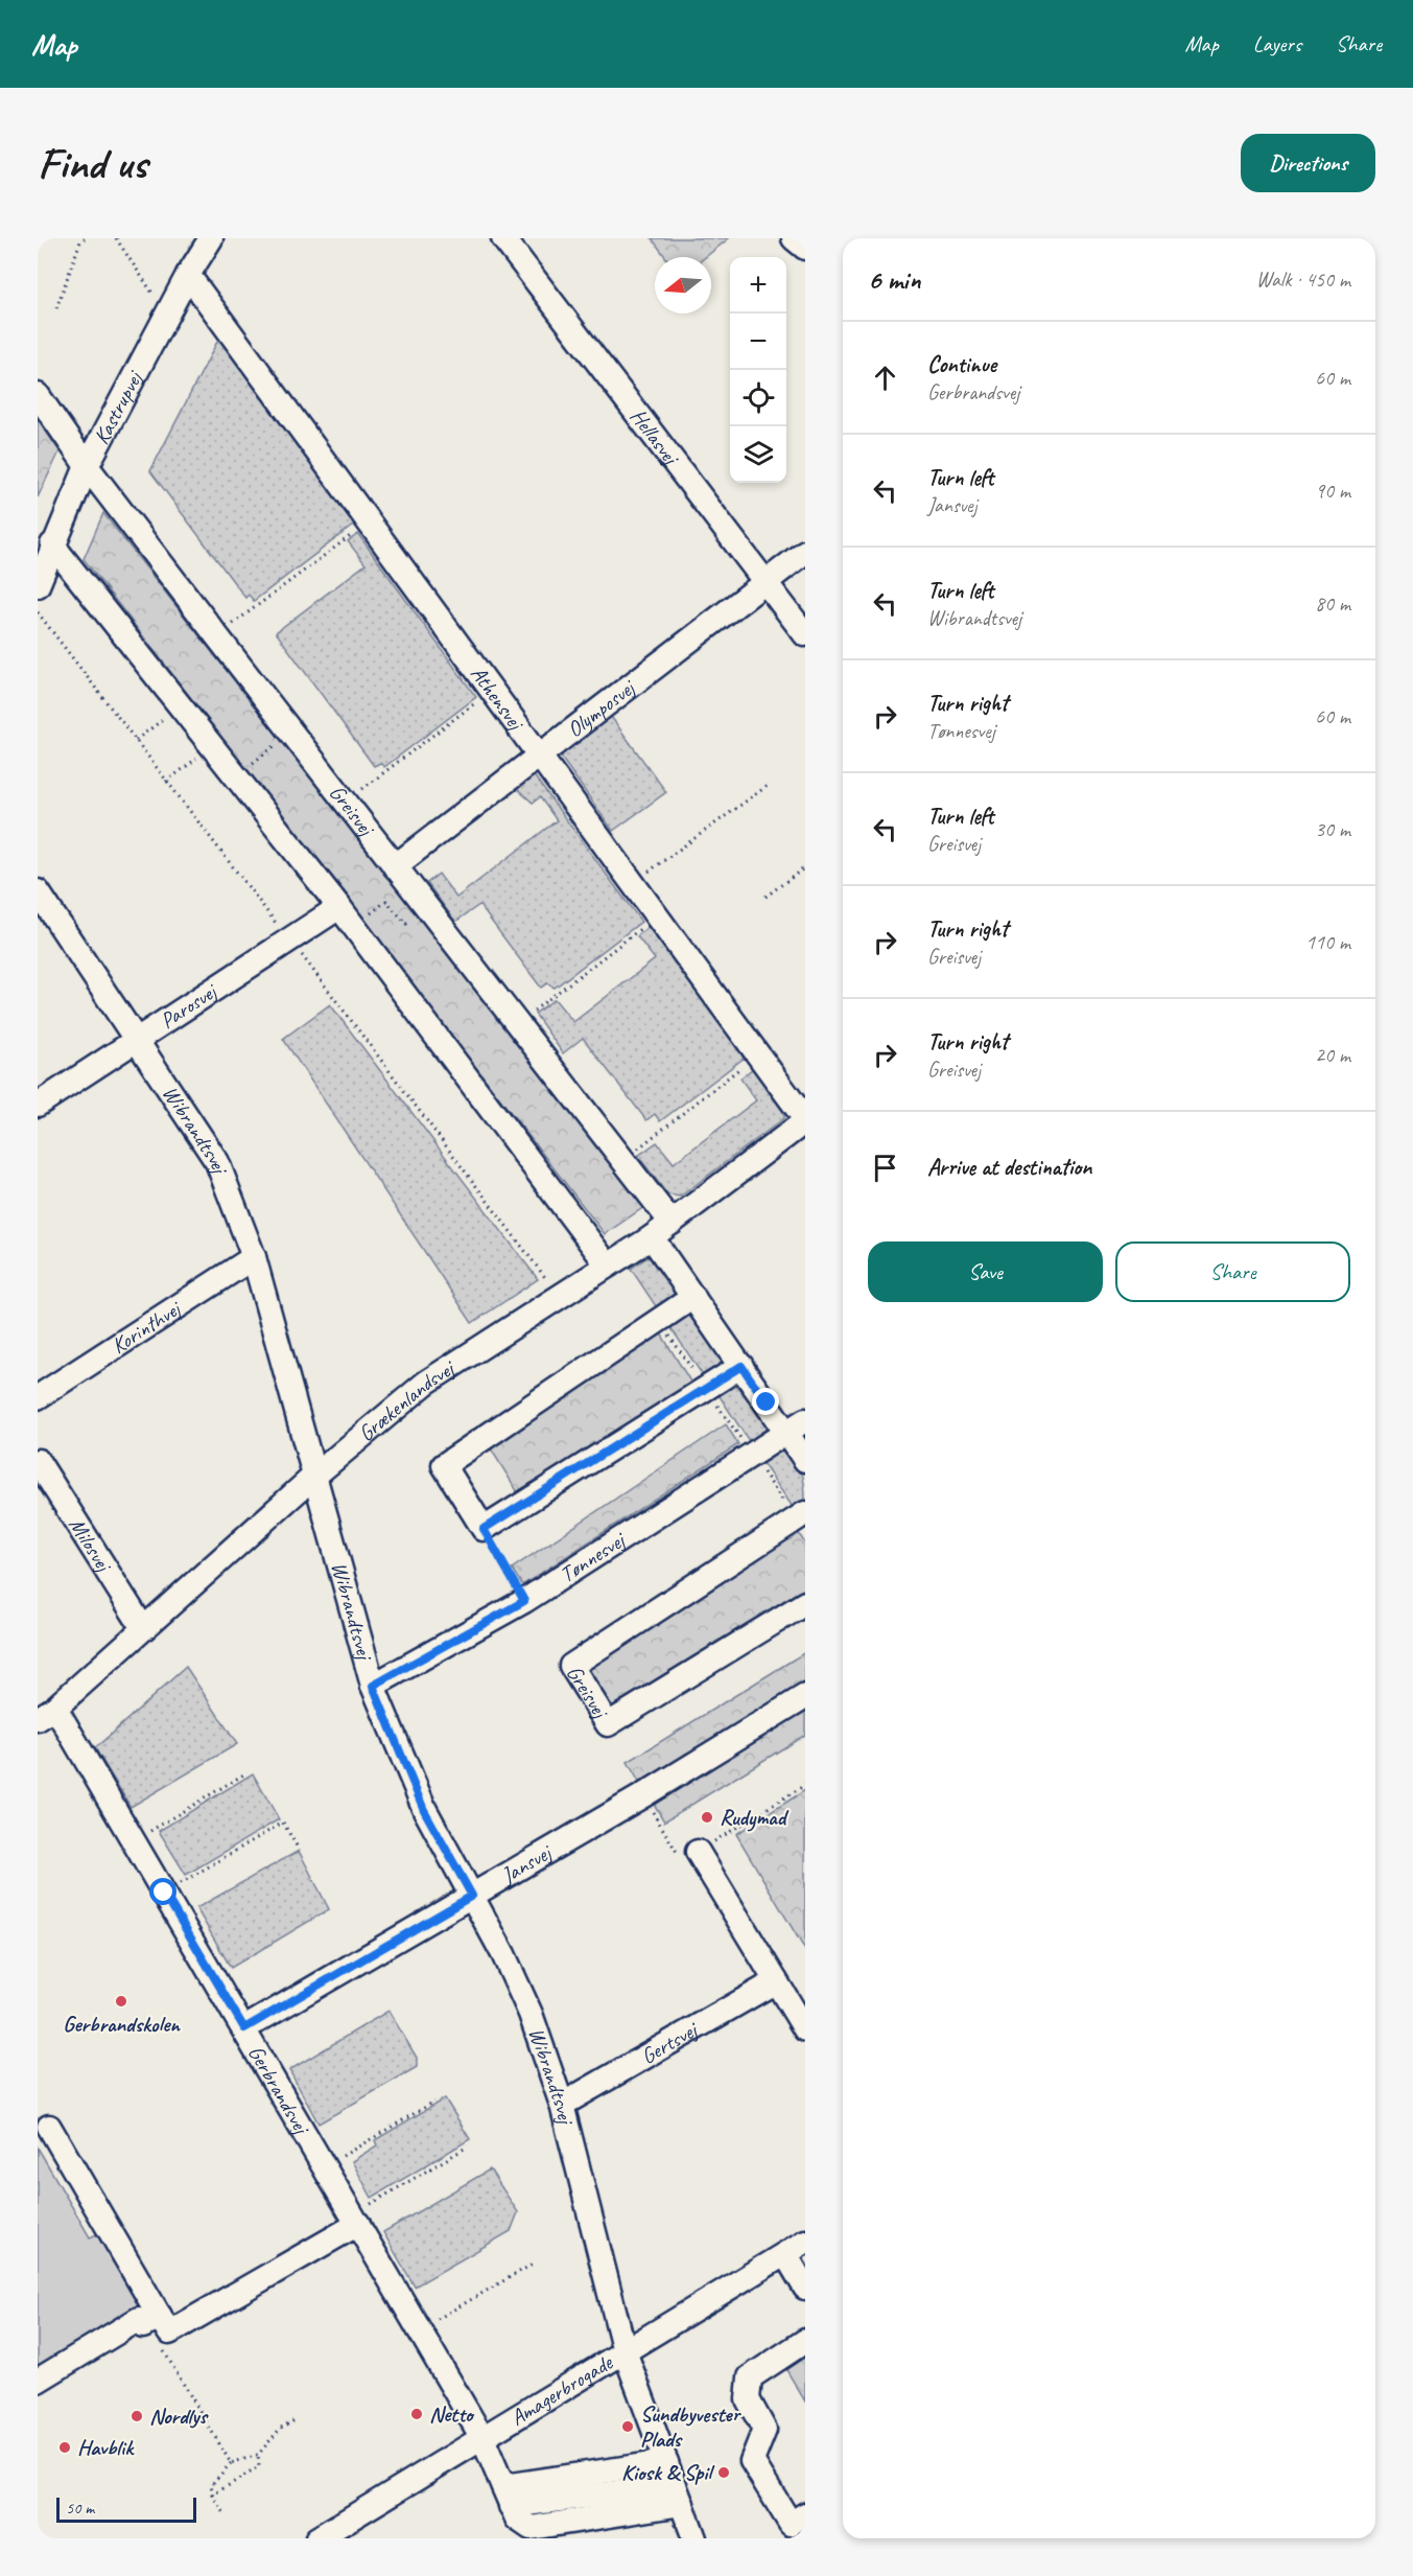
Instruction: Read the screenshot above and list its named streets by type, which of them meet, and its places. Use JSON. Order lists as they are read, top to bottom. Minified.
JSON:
{"streets":{"street":["Kastrupvej","Hellasvej","Athensvej","Olymposvej","Greisvej","Parosvej","Wibrandtsvej","Korinthvej","Grækenlandsvej","Milosvej","Tønnesvej","Jansvej","Gertsvej","Gerbrandsvej","Amagerbrogade"]},"crossings":[["Kastrupvej","Athensvej"],["Kastrupvej","Greisvej"],["Hellasvej","Olymposvej"],["Athensvej","Olymposvej"],["Athensvej","Grækenlandsvej"],["Olymposvej","Greisvej"],["Greisvej","Grækenlandsvej"],["Parosvej","Wibrandtsvej"],["Wibrandtsvej","Korinthvej"],["Wibrandtsvej","Grækenlandsvej"],["Wibrandtsvej","Tønnesvej"],["Wibrandtsvej","Jansvej"],["Wibrandtsvej","Gertsvej"],["Wibrandtsvej","Amagerbrogade"],["Grækenlandsvej","Milosvej"],["Grækenlandsvej","Gerbrandsvej"],["Jansvej","Gerbrandsvej"],["Gerbrandsvej","Amagerbrogade"]],"places":["Rudymad","Gerbrandskolen","Netto","Nordlys","Sundbyvester Plads","Havblik","Kiosk & Spil"],"scale_bar":"50 m","north":"left","page":{"header":"Map","nav":["Map","Layers","Share"],"buttons":["Directions",["Save","Share"]],"title":"Find us","heading":["6 min","Walk · 450 m"],"map_buttons":["+","−"],"list":[["Continue","Gerbrandsvej","60 m"],["Turn left","Jansvej","90 m"],["Turn left","Wibrandtsvej","80 m"],["Turn right","Tønnesvej","60 m"],["Turn left","Greisvej","30 m"],["Turn right","Greisvej","110 m"],["Turn right","Greisvej","20 m"],"Arrive at destination"],"scale":"50 m"}}
